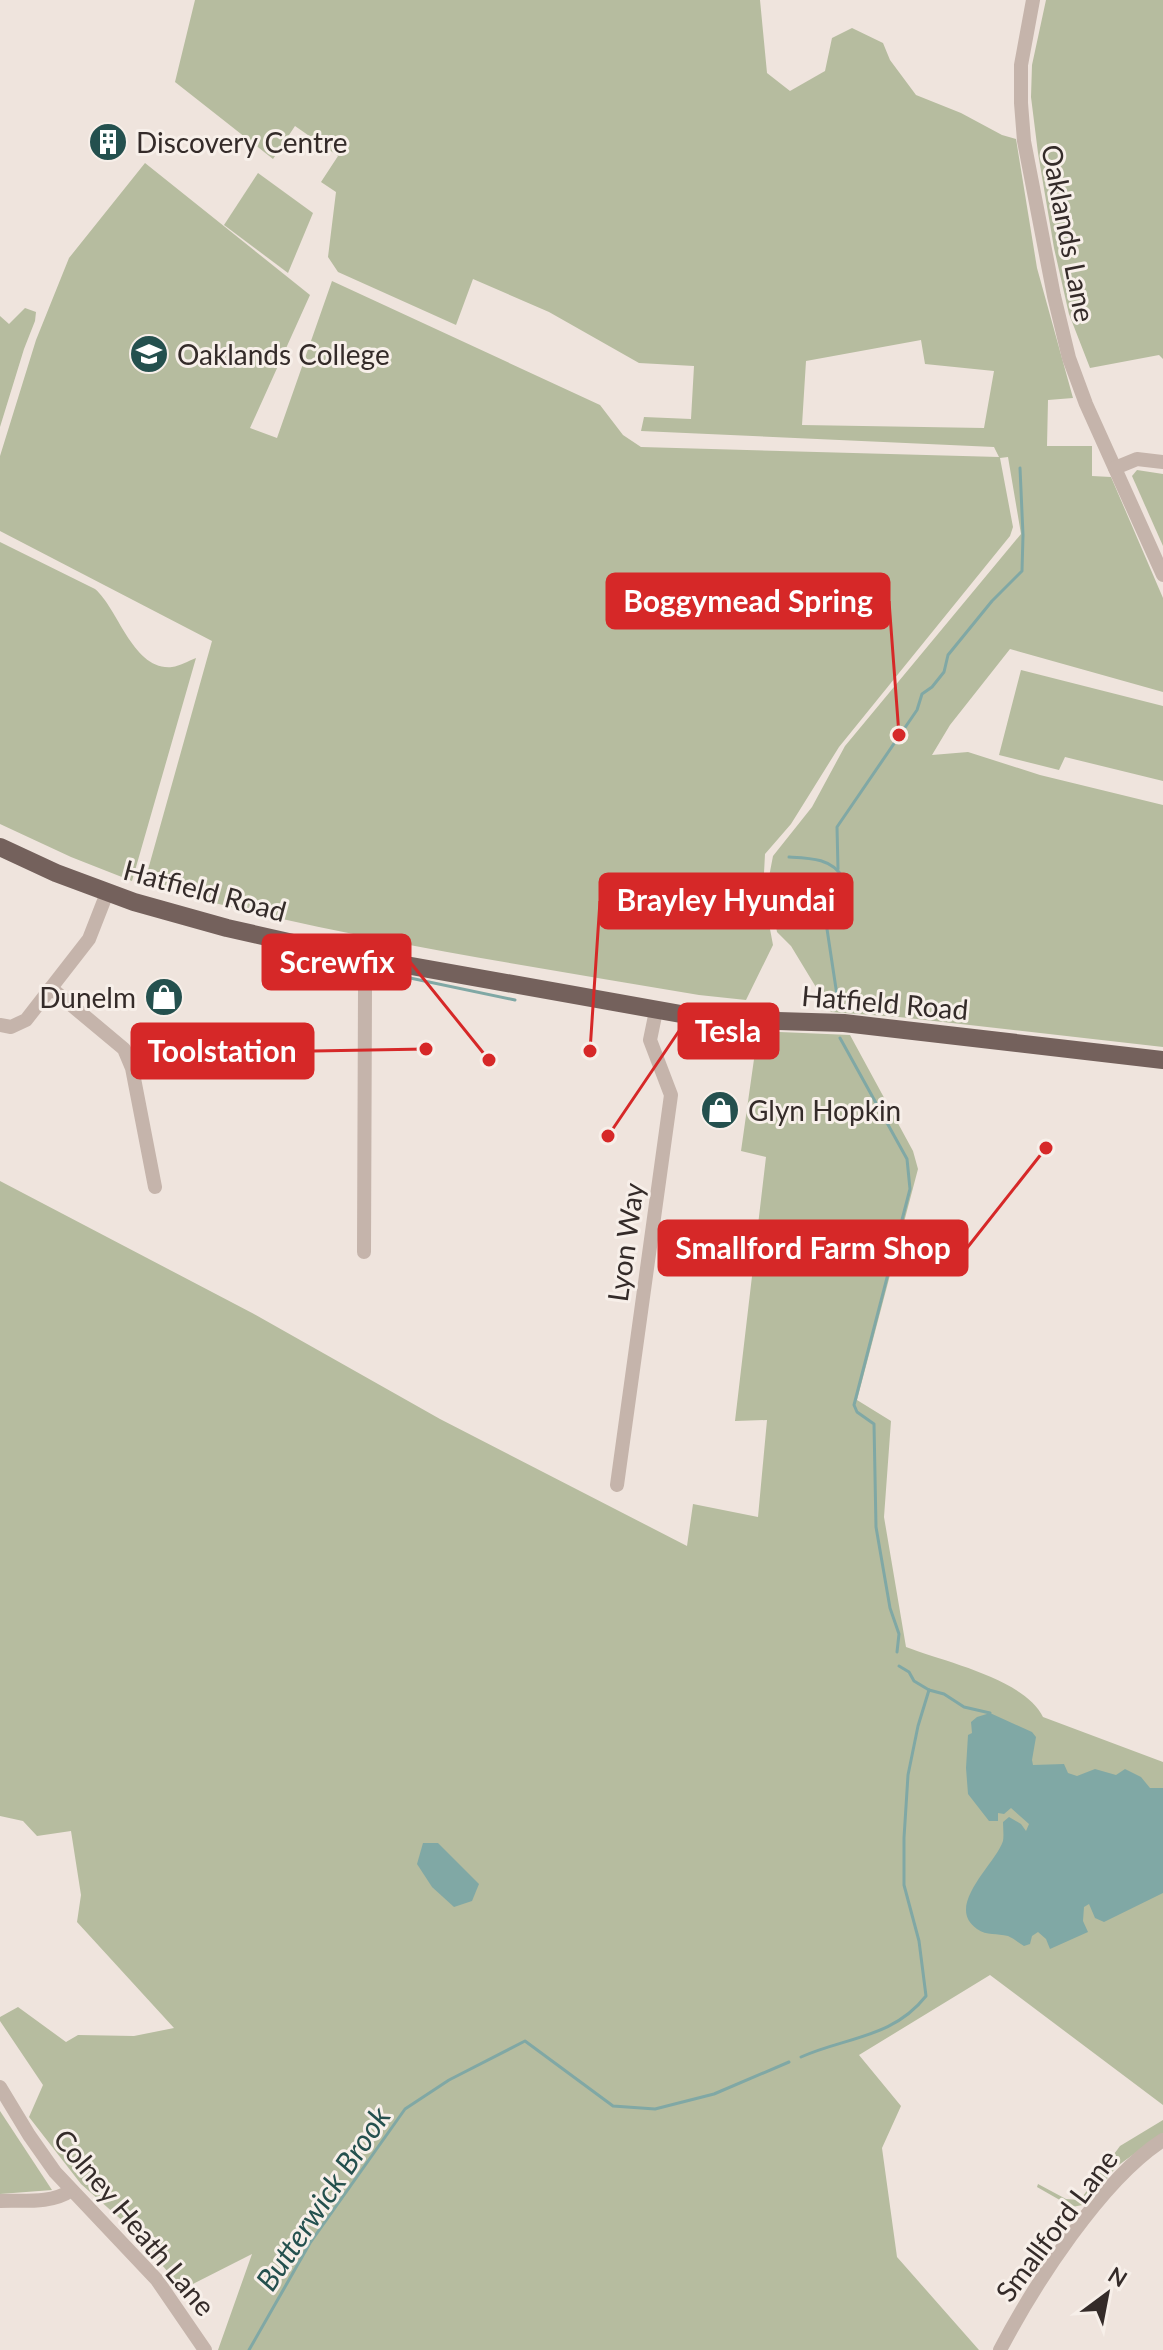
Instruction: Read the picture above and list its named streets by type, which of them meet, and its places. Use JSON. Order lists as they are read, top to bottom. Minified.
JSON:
{"streets":{"main road":["Hatfield Road"],"street":["Oaklands Lane","Lyon Way","Colney Heath Lane","Smallford Lane"]},"crossings":[["Hatfield Road","Lyon Way"]],"water":["Butterwick Brook"],"places":{"building":["Discovery Centre"],"school or university":["Oaklands College"],"other":["Boggymead Spring","Toolstation","Brayley Hyundai","Screwfix","Tesla","Smallford Farm Shop"],"shop":["Dunelm","Glyn Hopkin"]},"north":"top right"}
